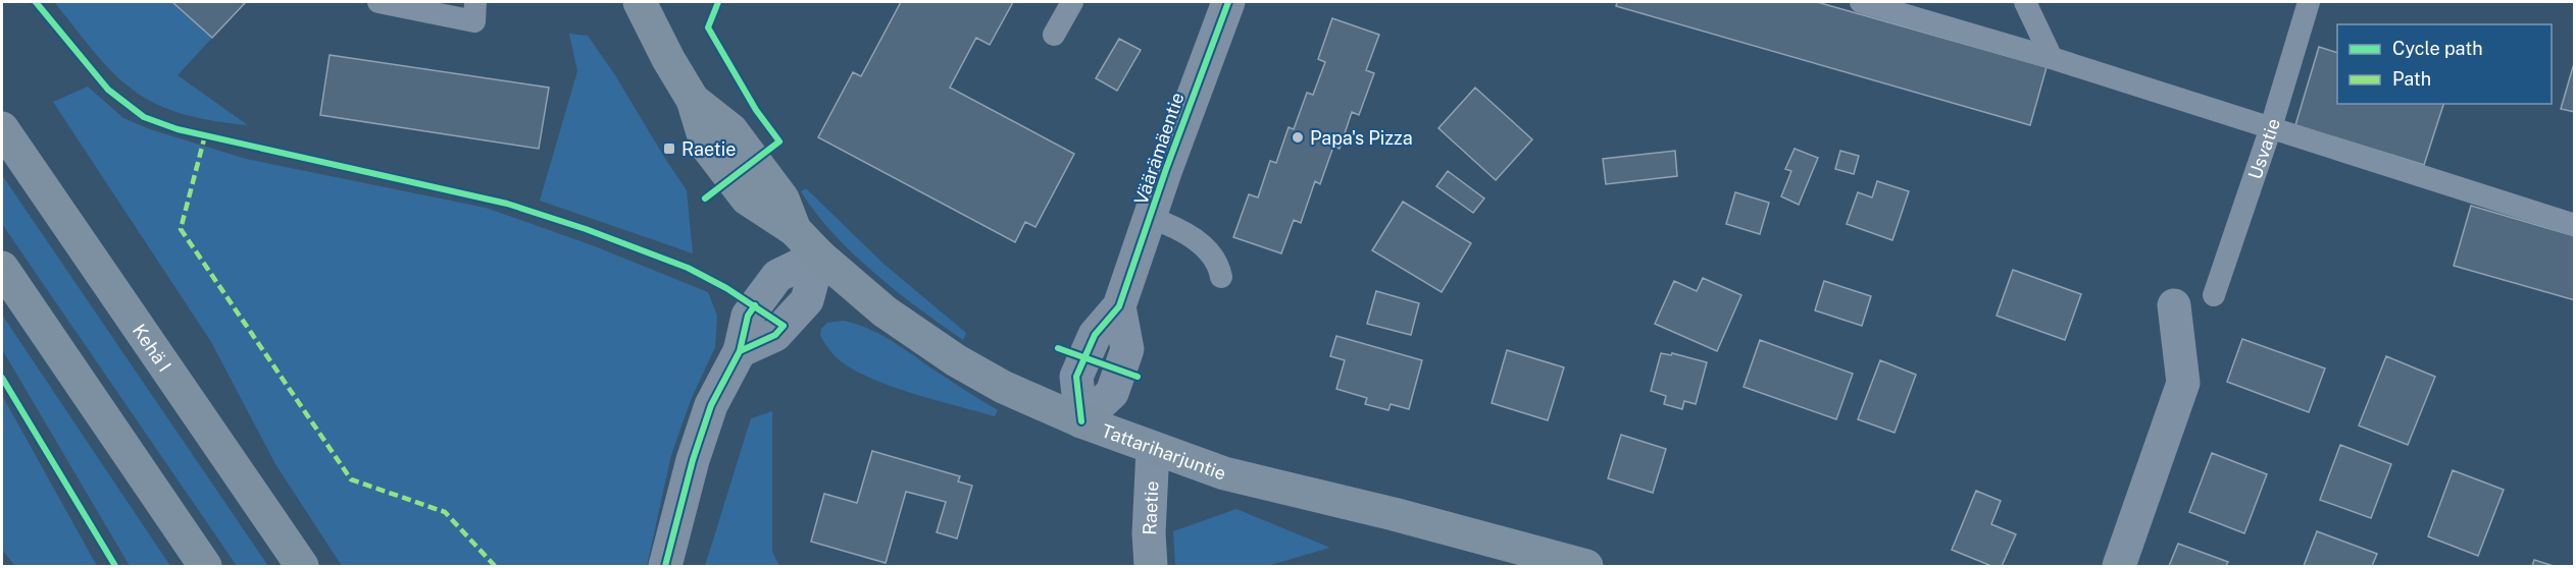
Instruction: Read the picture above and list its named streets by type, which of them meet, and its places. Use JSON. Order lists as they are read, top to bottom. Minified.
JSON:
{"streets":{"highway":["Kehä I"],"main road":["Tattariharjuntie"],"street":["Väärämäentie","Raetie"],"lane":["Usvatie"]},"crossings":[["Väärämäentie","Tattariharjuntie"],["Tattariharjuntie","Raetie"]],"places":{"other":["Papa's Pizza"],"transit":["Raetie"]},"legend":["Cycle path","Path"]}
